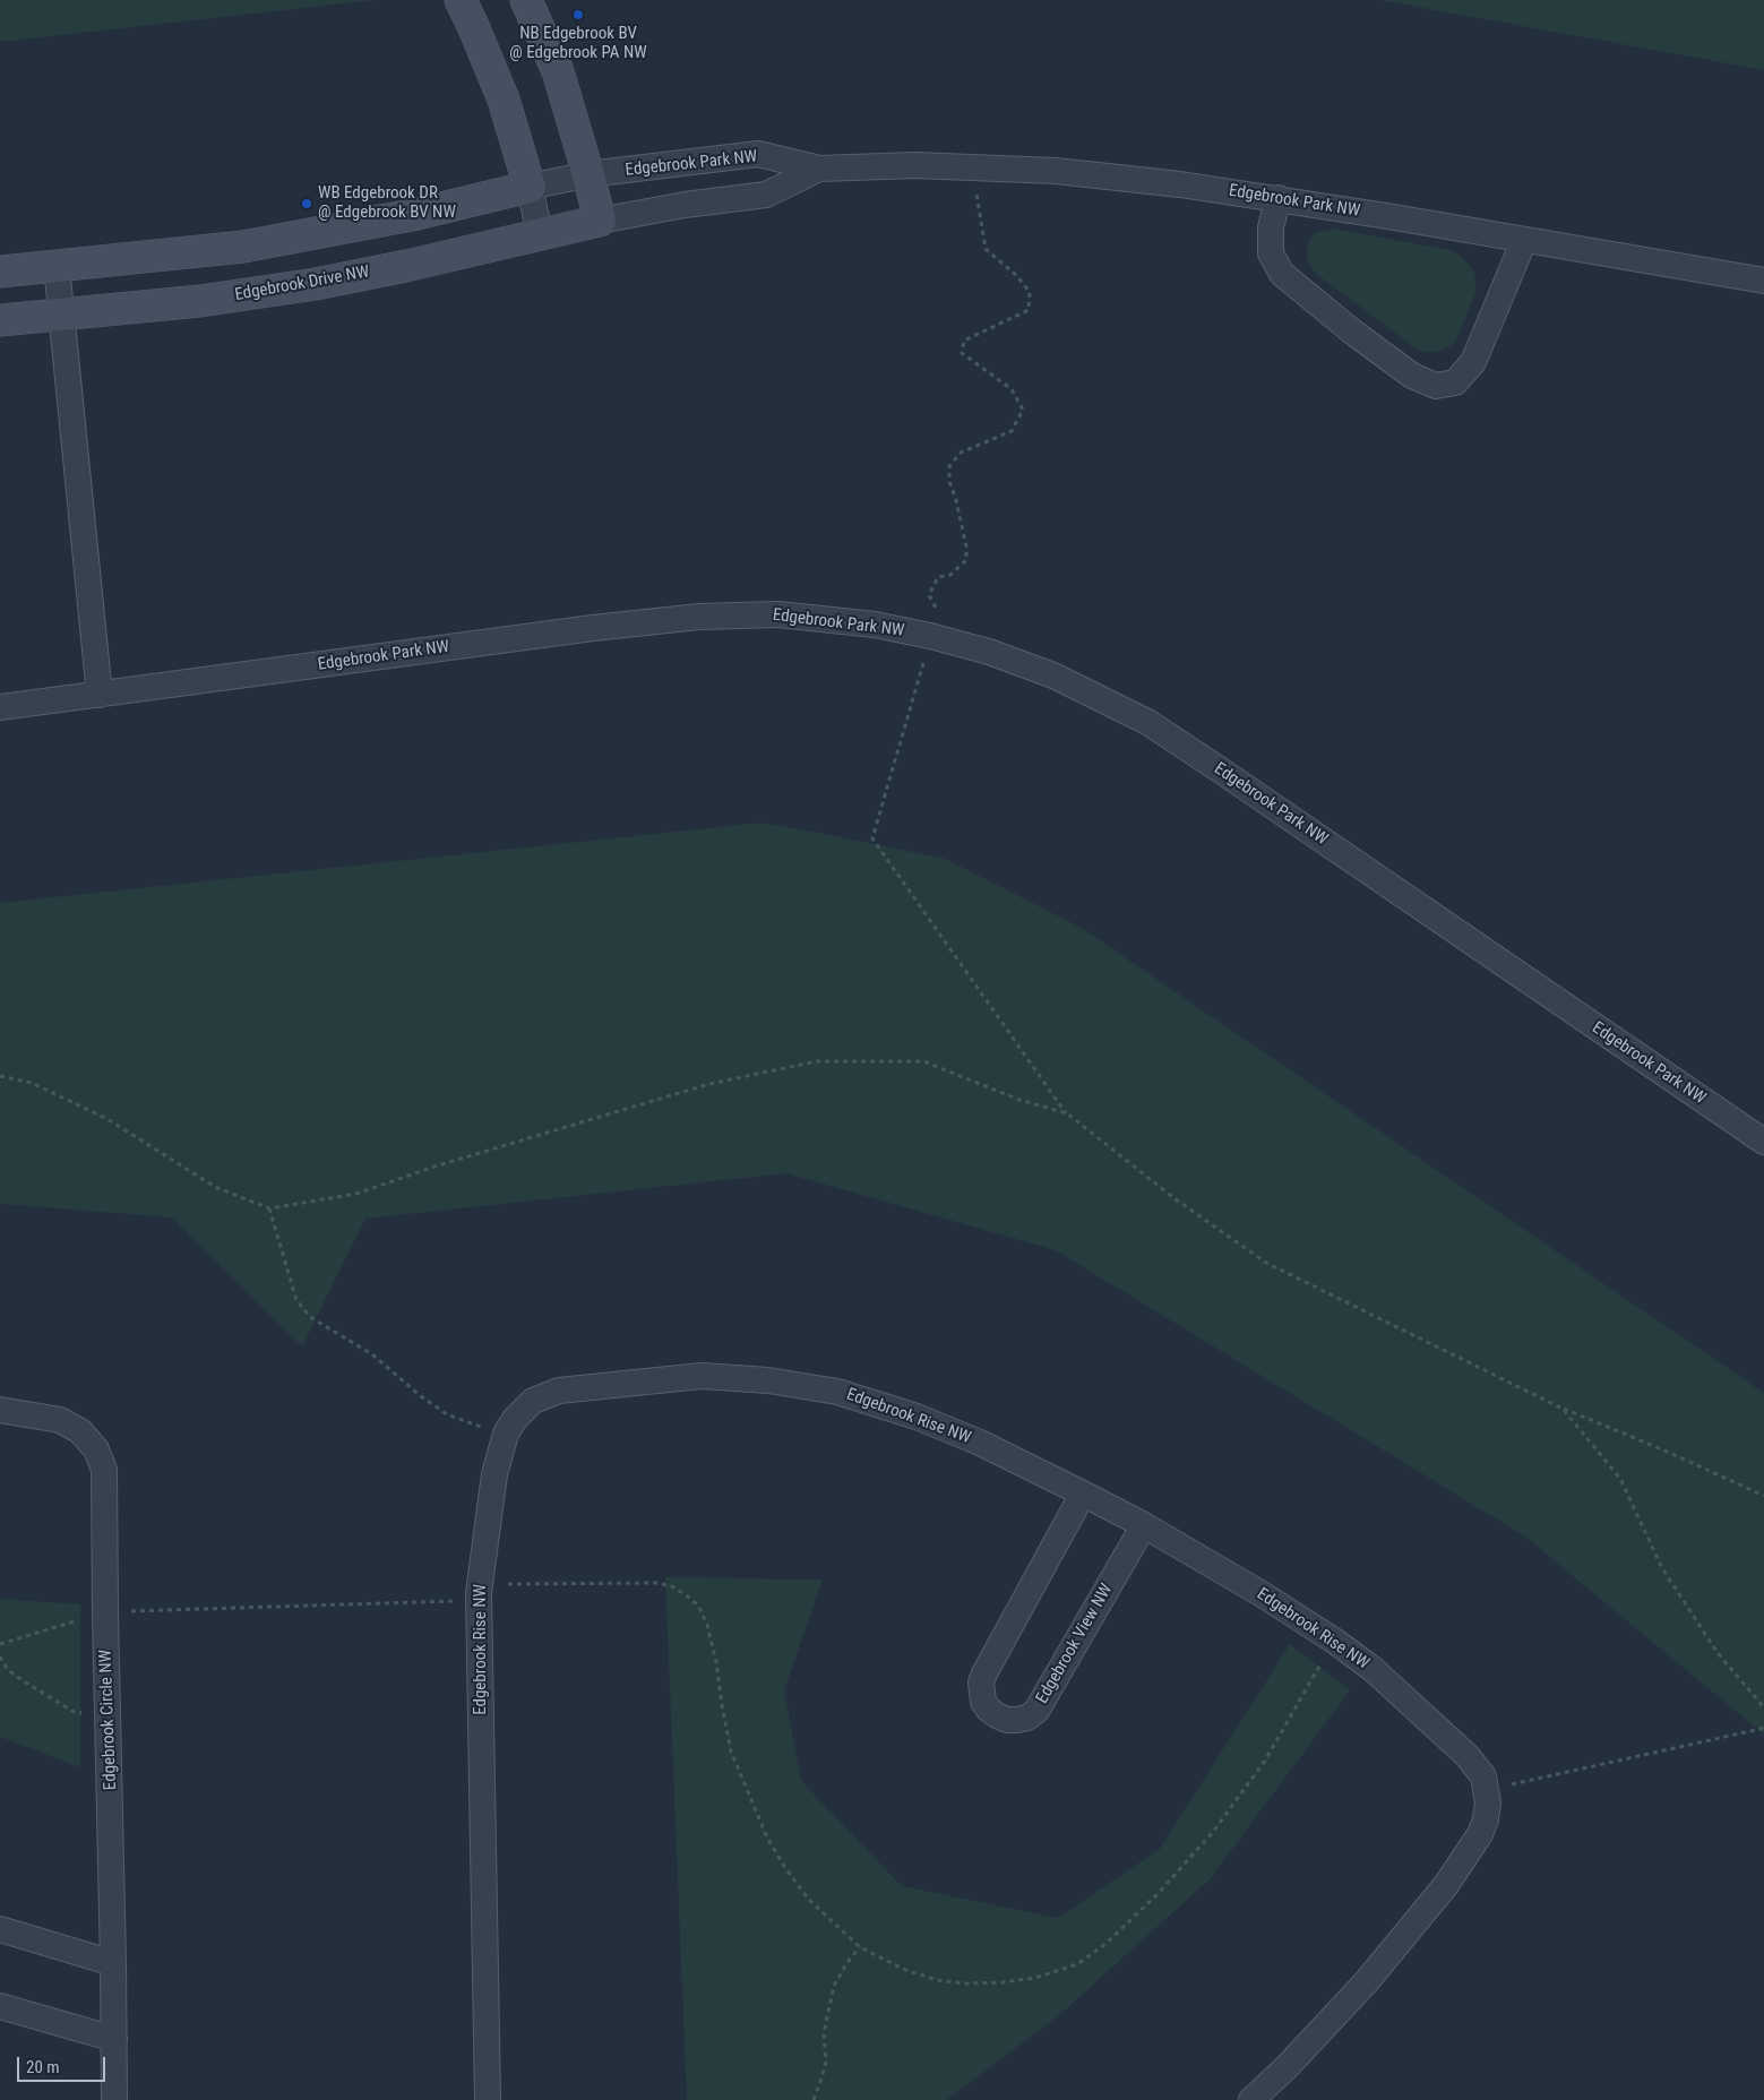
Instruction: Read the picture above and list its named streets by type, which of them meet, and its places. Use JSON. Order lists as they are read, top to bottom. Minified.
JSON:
{"streets":{"street":["Edgebrook Park NW","Edgebrook Drive NW","Edgebrook Rise NW","Edgebrook View NW","Edgebrook Circle NW"]},"crossings":[["Edgebrook Park NW","Edgebrook Drive NW"],["Edgebrook Rise NW","Edgebrook View NW"]],"places":["NB Edgebrook BV @ Edgebrook PA NW","WB Edgebrook DR @ Edgebrook BV NW"],"scale_bar":"20 m"}
